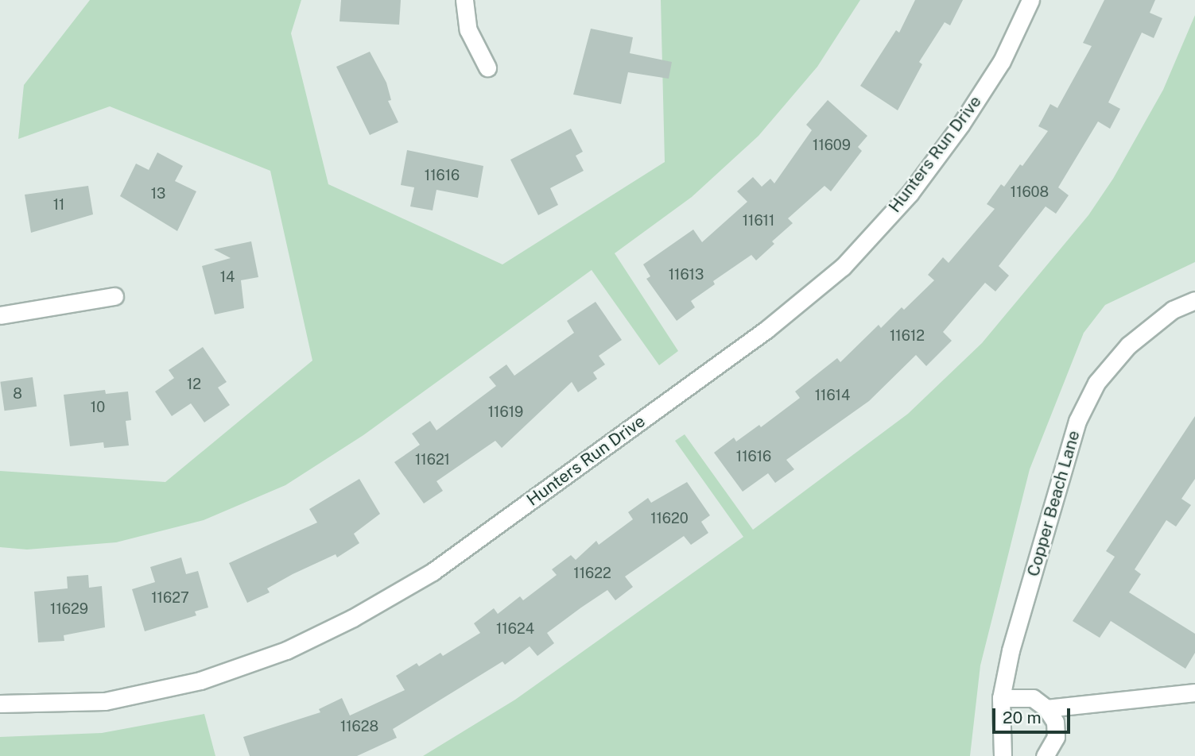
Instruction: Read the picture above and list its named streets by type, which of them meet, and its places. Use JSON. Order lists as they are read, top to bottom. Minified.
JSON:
{"streets":{"street":["Hunters Run Drive","Copper Beach Lane"]},"house_numbers":["11609","11616","11608","13","11","11611","11613","14","11612","12","8","11614","10","11619","11616","11621","11620","11622","11627","11629","11624","11628"],"scale_bar":"20 m"}
